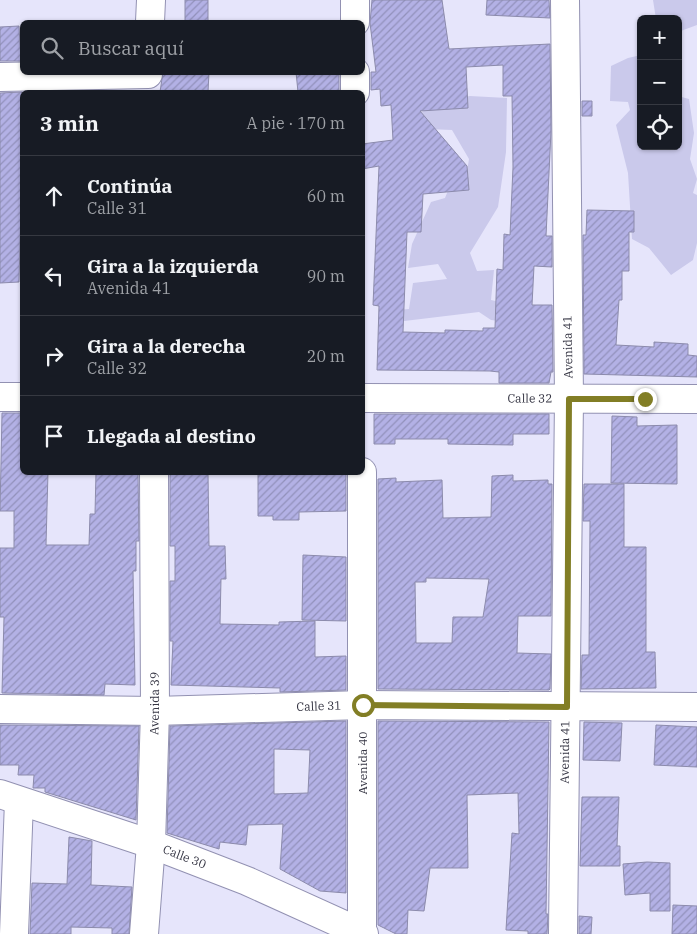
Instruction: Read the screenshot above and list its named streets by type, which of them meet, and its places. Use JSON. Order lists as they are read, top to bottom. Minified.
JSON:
{"streets":{"street":["Avenida 41","Calle 32","Avenida 39","Calle 31","Avenida 40","Calle 30"]},"crossings":[["Avenida 41","Calle 32"],["Avenida 41","Calle 31"],["Avenida 39","Calle 31"],["Avenida 39","Calle 30"],["Calle 31","Avenida 40"],["Avenida 40","Calle 30"]],"page":{"map_buttons":["+","−"],"search":"Buscar aquí","heading":["3 min","A pie · 170 m"],"list":[["Continúa","Calle 31","60 m"],["Gira a la izquierda","Avenida 41","90 m"],["Gira a la derecha","Calle 32","20 m"],"Llegada al destino"]}}
